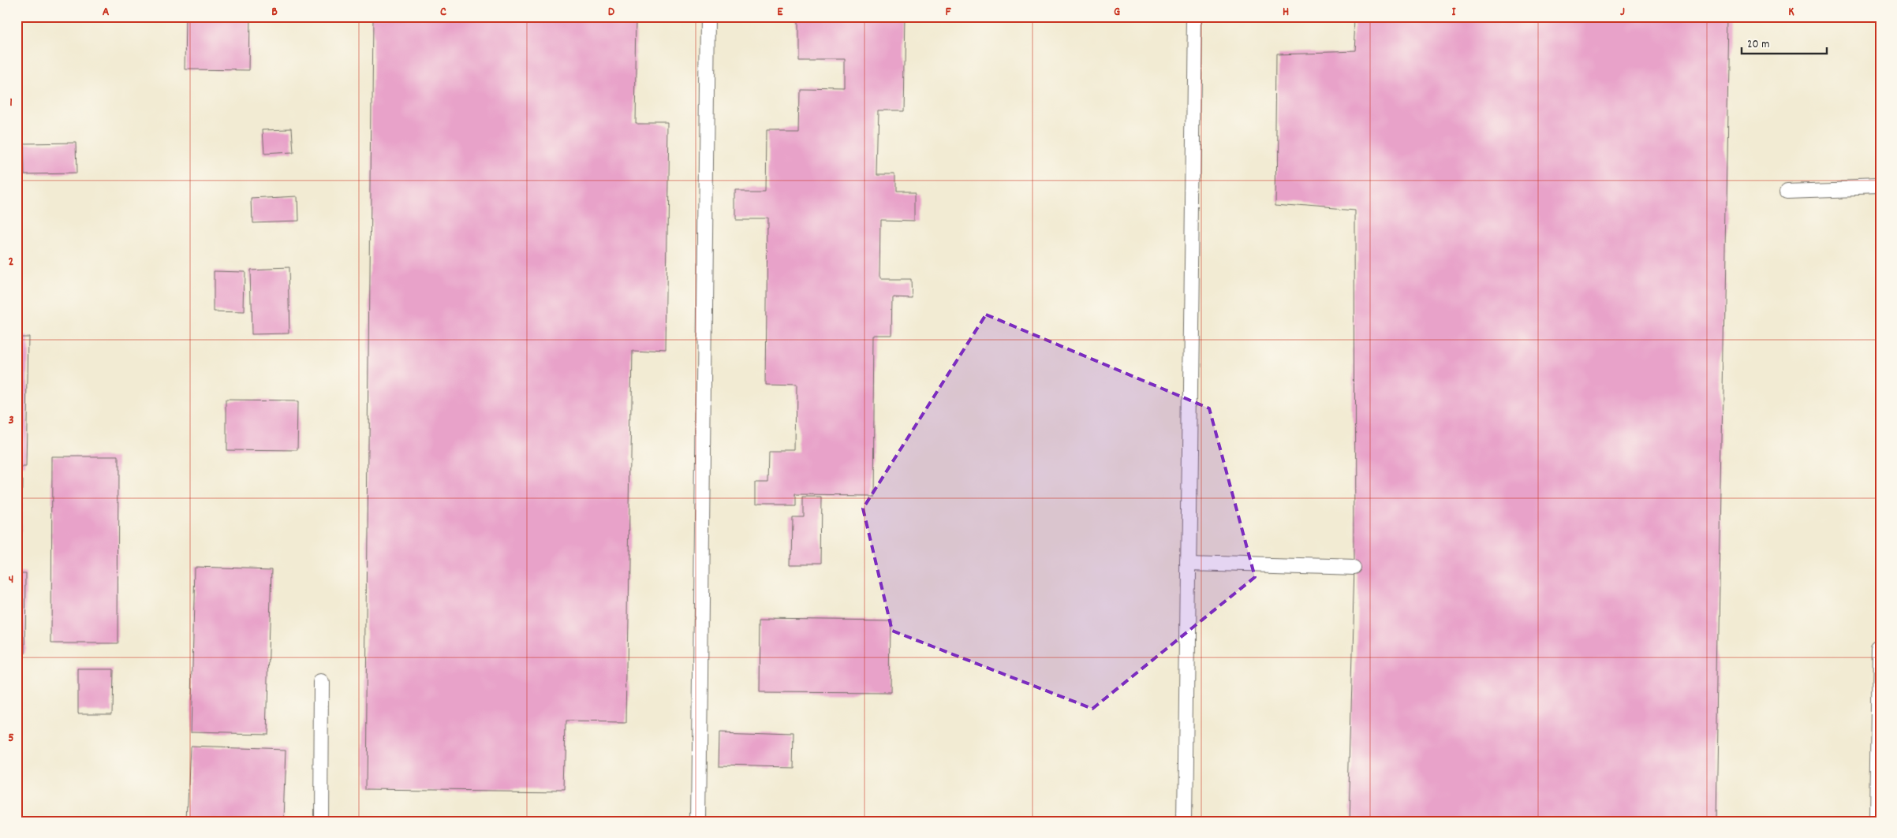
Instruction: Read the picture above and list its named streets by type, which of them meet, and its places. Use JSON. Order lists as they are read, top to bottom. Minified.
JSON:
{"scale_bar":"20 m","grid":{"columns":["A","B","C","D","E","F","G","H","I","J","K"],"rows":["1","2","3","4","5"]}}
